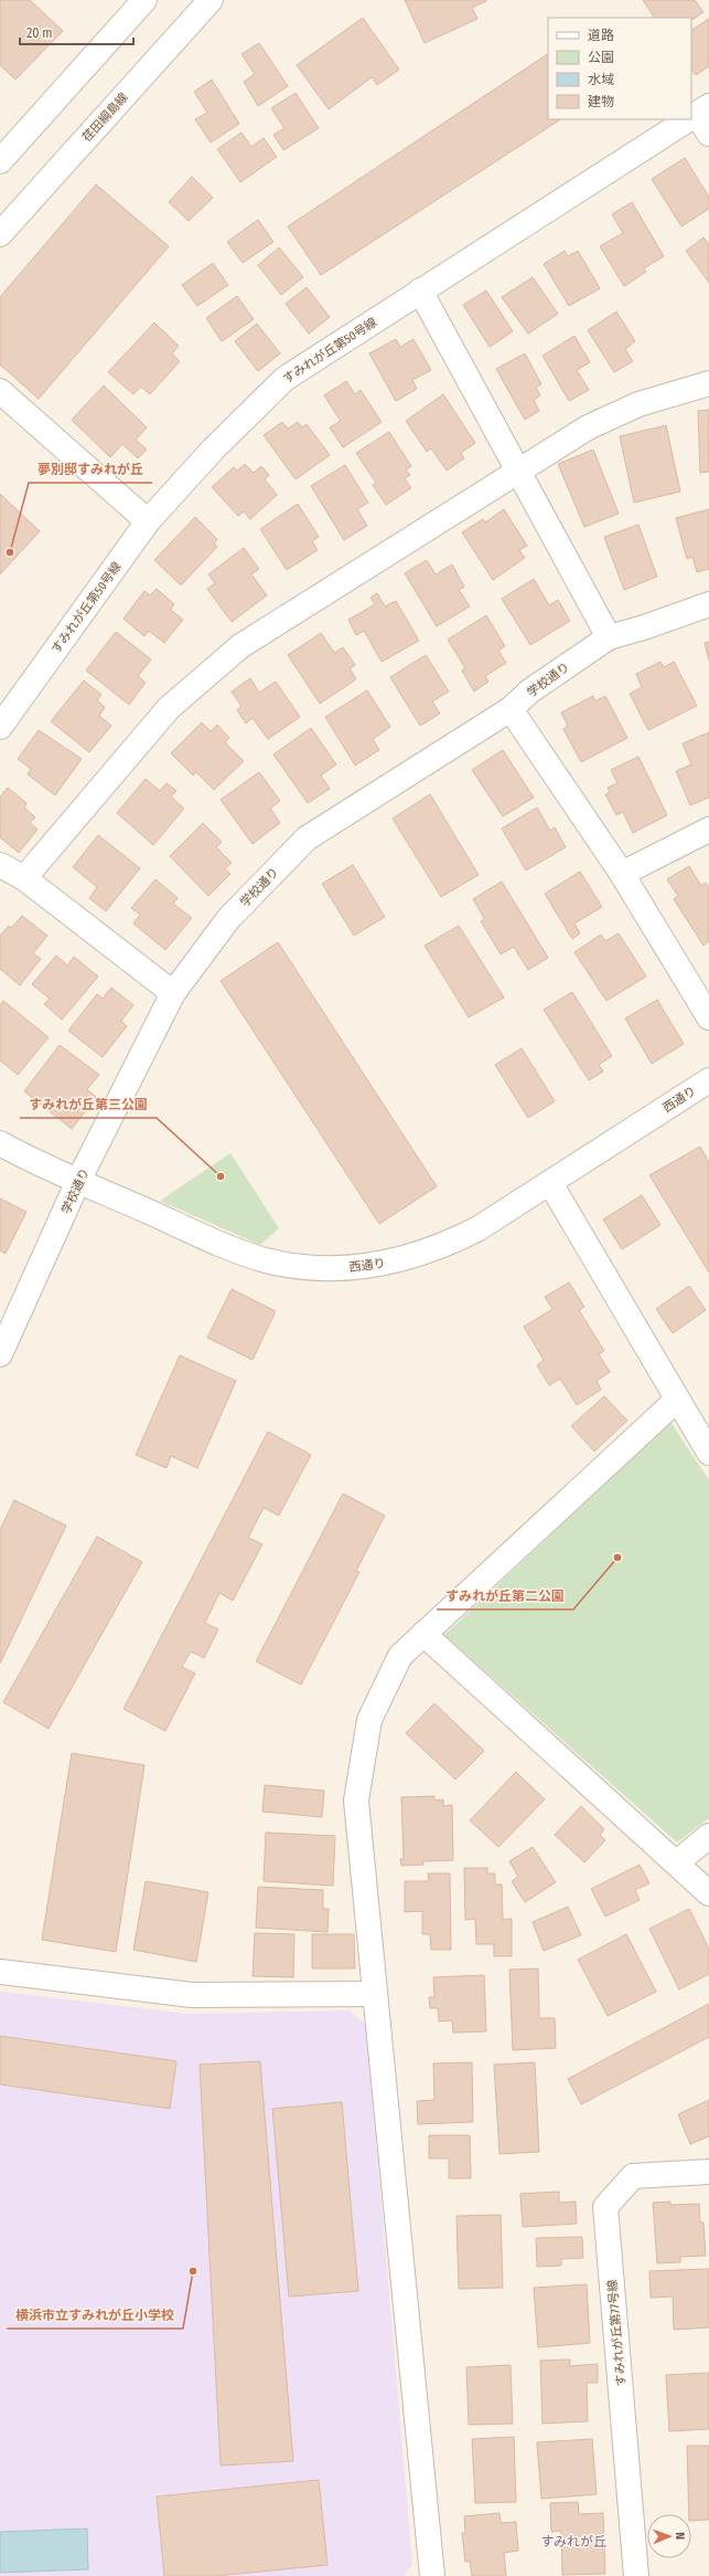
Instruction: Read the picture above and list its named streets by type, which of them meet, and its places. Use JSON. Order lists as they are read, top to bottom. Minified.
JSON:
{"streets":{"street":["荏田綱島線","すみれが丘第50号線","学校通り","西通り","すみれが丘第77号線"]},"crossings":[["学校通り","西通り"]],"districts":["すみれが丘"],"places":["夢別邸すみれが丘","すみれが丘第三公園","すみれが丘第二公園","横浜市立すみれが丘小学校"],"legend":["道路","公園","水域","建物"],"scale_bar":"20 m","north":"right"}
